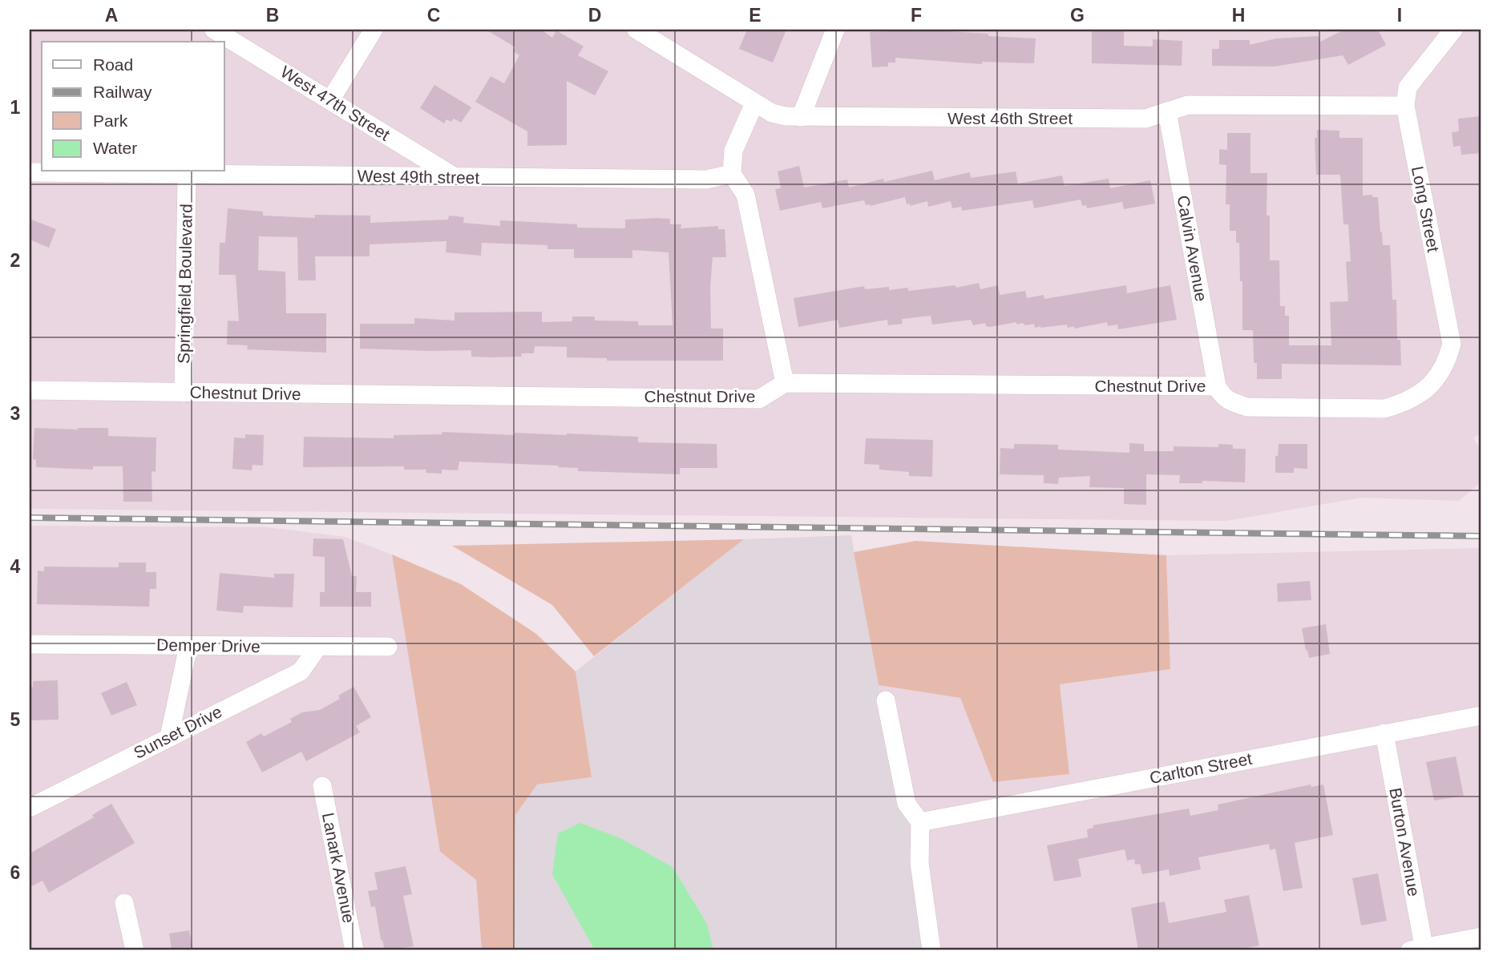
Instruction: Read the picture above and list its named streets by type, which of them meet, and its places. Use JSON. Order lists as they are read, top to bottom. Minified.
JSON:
{"streets":{"street":["West 47th Street","West 46th Street","West 49th street","Long Street","Calvin Avenue","Springfield Boulevard","Chestnut Drive","Demper Drive","Sunset Drive","Carlton Street","Burton Avenue","Lanark Avenue"]},"crossings":[["West 47th Street","West 49th street"],["West 46th Street","Long Street"],["West 46th Street","Calvin Avenue"],["West 49th street","Springfield Boulevard"],["Long Street","Chestnut Drive"],["Calvin Avenue","Chestnut Drive"],["Springfield Boulevard","Chestnut Drive"],["Demper Drive","Sunset Drive"],["Carlton Street","Burton Avenue"]],"legend":["Road","Railway","Park","Water"],"grid":{"columns":["A","B","C","D","E","F","G","H","I"],"rows":["1","2","3","4","5","6"]}}
